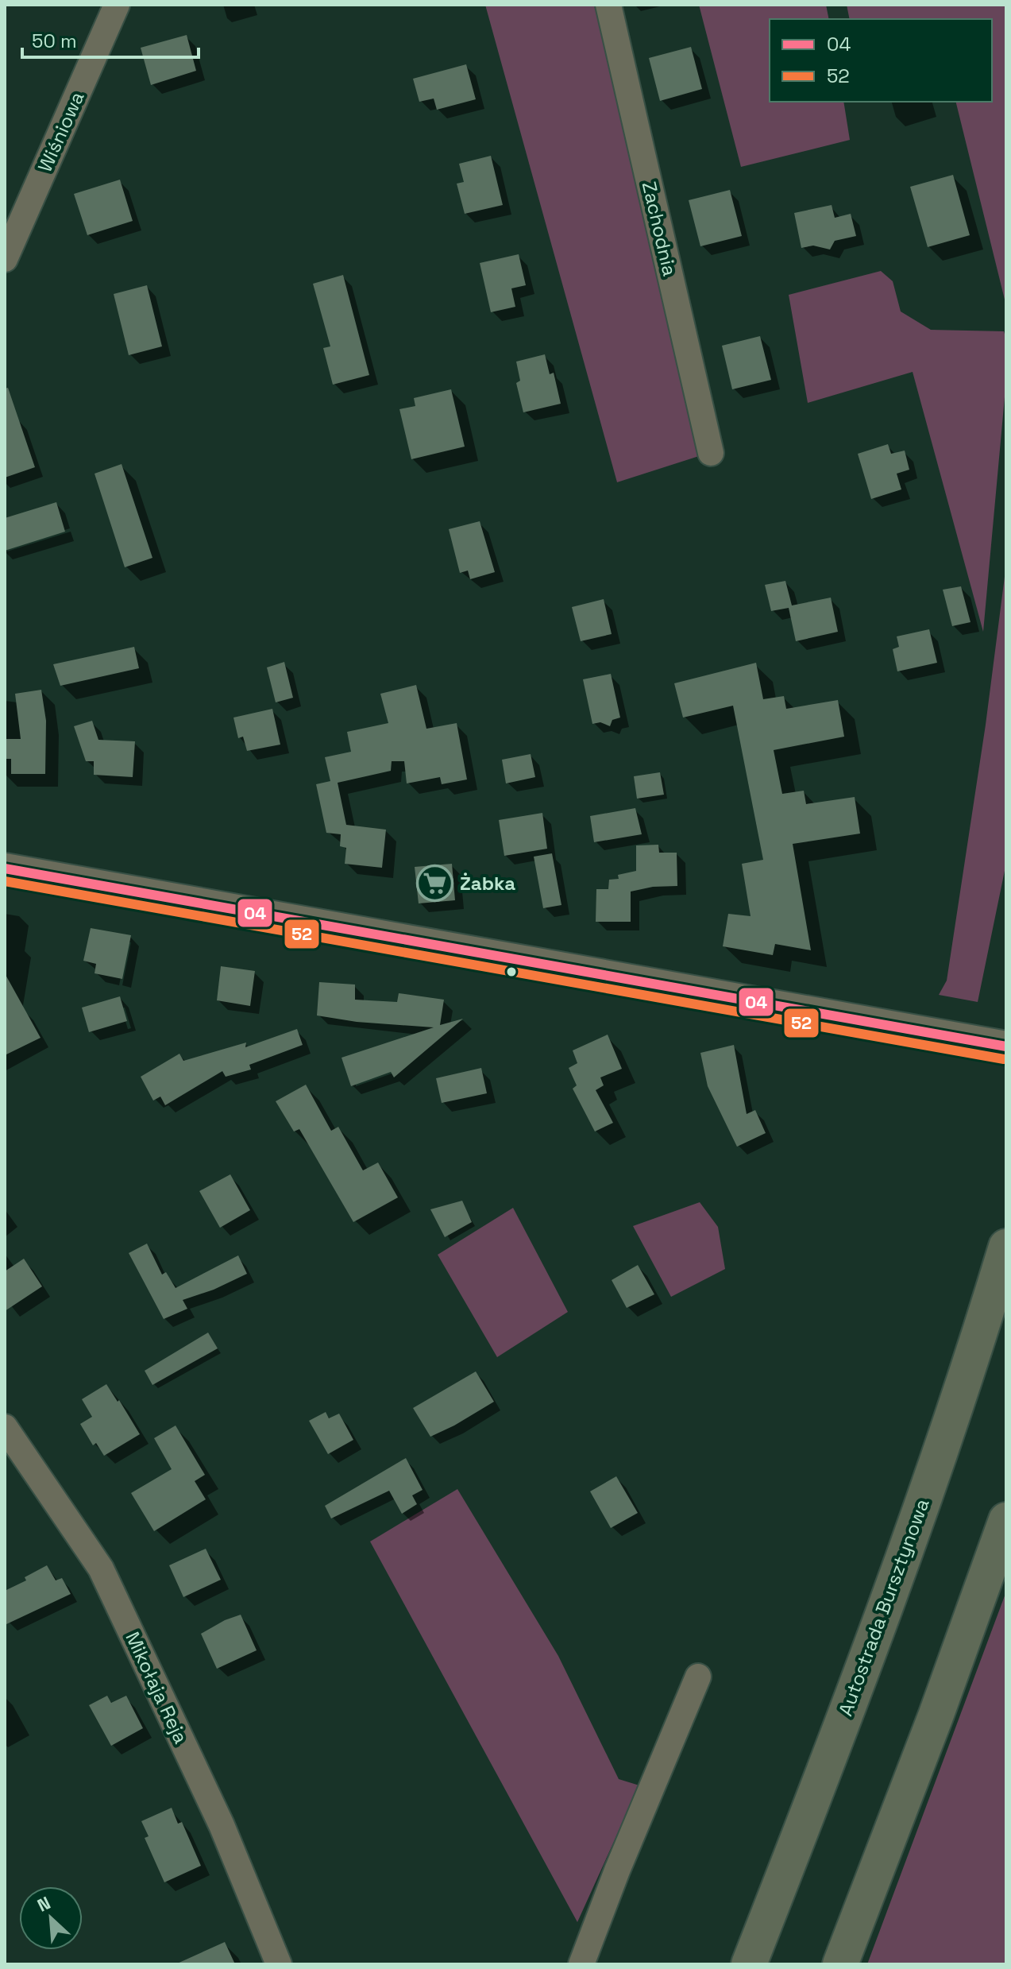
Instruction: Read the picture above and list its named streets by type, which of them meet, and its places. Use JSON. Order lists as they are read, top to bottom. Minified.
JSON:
{"streets":{"highway":["Autostrada Bursztynowa"],"street":["Wiśniowa","Zachodnia","Mikołaja Reja"]},"places":{"supermarket":["Żabka"]},"lines":["transit line 04","transit line 52"],"legend":["04","52"],"scale_bar":"50 m","north":"top left"}
